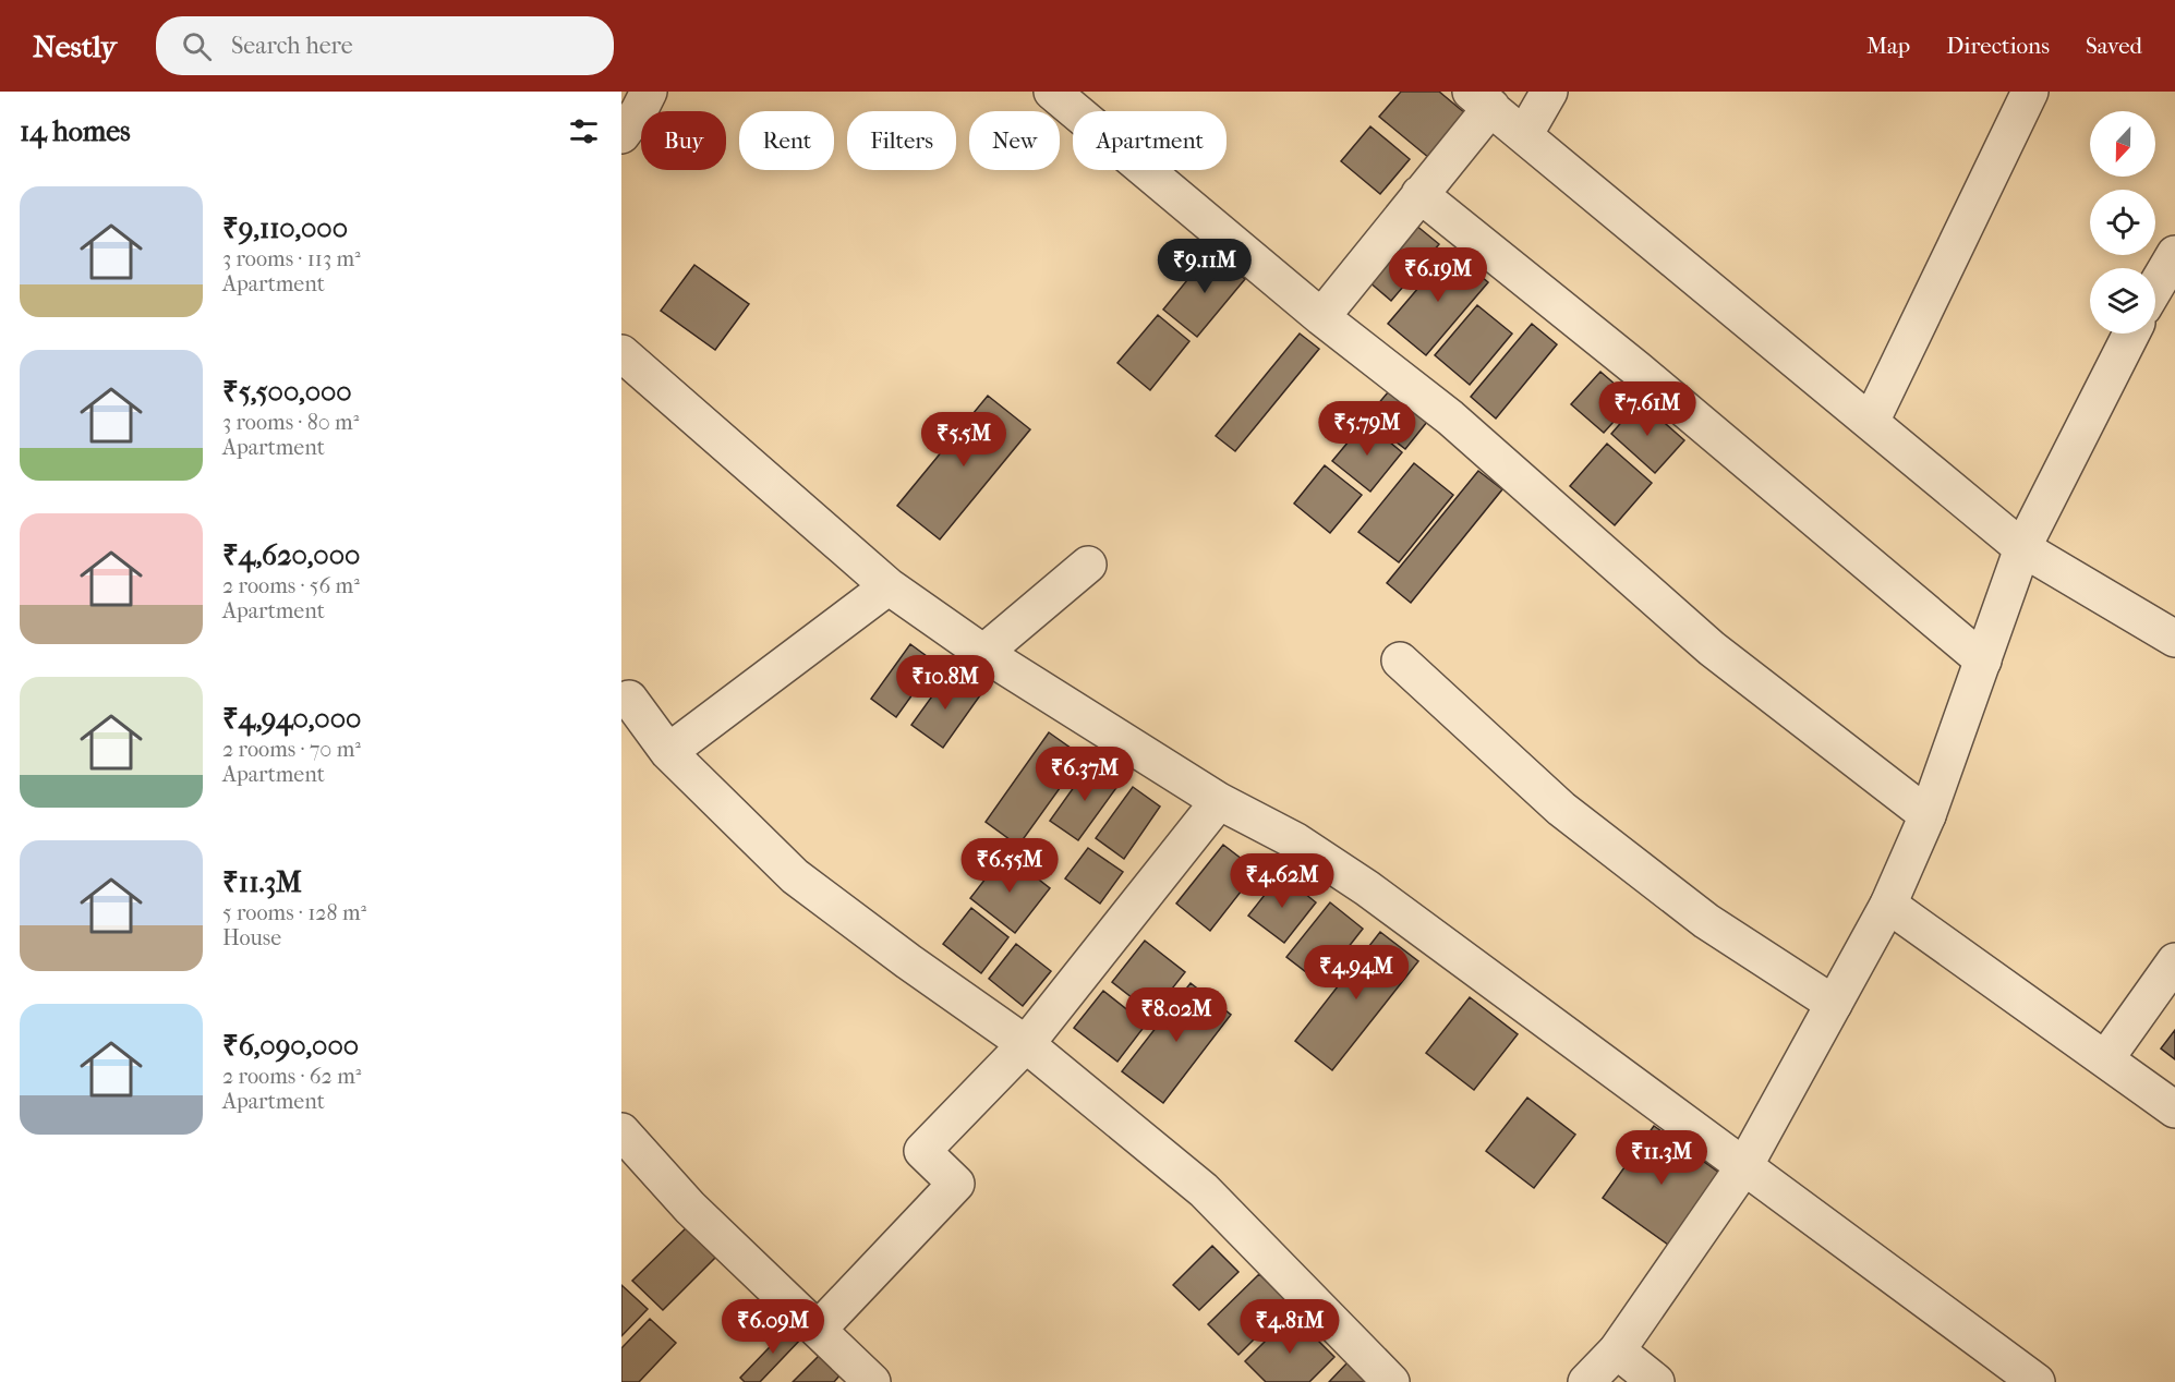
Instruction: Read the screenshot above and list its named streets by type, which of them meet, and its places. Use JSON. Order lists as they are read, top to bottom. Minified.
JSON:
{"north":"bottom","page":{"header":"Nestly","search":"Search here","nav":["Map","Directions","Saved"],"heading":"14 homes","chip":["Buy","Rent","Filters","New","Apartment"],"list":[{"name":"₹9,110,000","note":"3 rooms · 113 m² · Apartment"},{"name":"₹5,500,000","note":"3 rooms · 80 m² · Apartment"},{"name":"₹4,620,000","note":"2 rooms · 56 m² · Apartment"},{"name":"₹4,940,000","note":"2 rooms · 70 m² · Apartment"},{"name":"₹11.3M","note":"5 rooms · 128 m² · House"},{"name":"₹6,090,000","note":"2 rooms · 62 m² · Apartment"}],"price":["₹9.11M","₹6.19M","₹7.61M","₹5.79M","₹5.5M","₹10.8M","₹6.37M","₹6.55M","₹4.62M","₹4.94M","₹8.02M","₹11.3M","₹6.09M","₹4.81M"]}}
